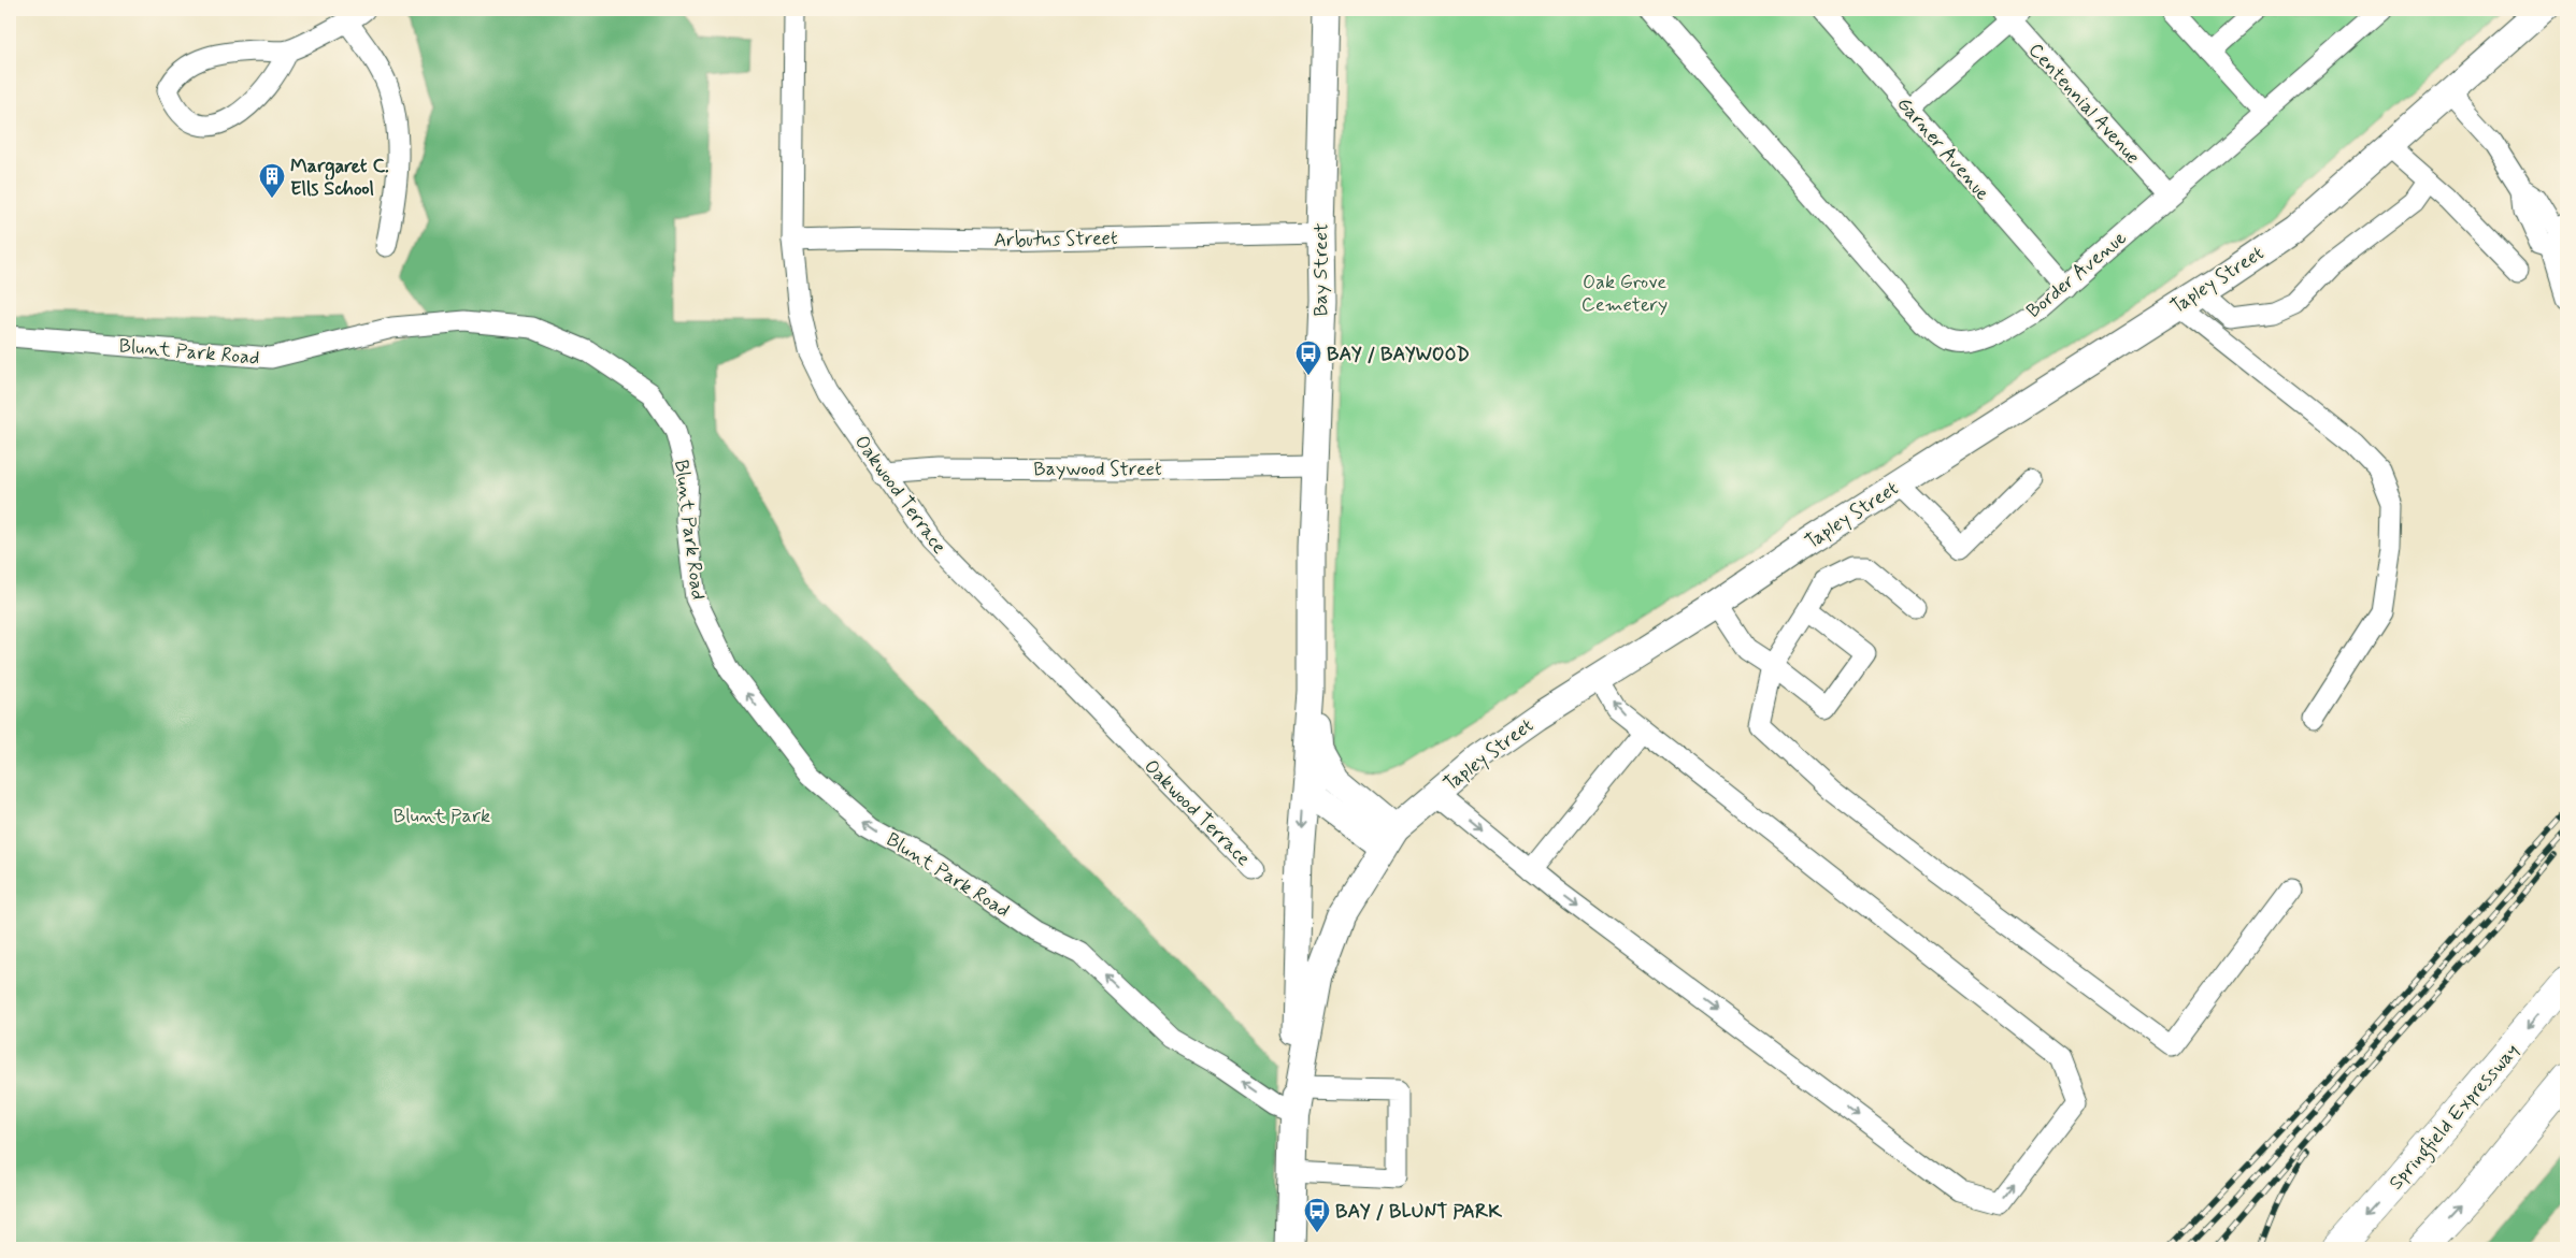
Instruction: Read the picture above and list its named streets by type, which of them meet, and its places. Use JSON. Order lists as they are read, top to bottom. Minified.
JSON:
{"streets":{"highway":["Springfield Expressway"],"main road":["Bay Street","Tapley Street"],"street":["Centennial Avenue","Garner Avenue","Arbutus Street","Border Avenue","Blunt Park Road","Baywood Street","Oakwood Terrace"]},"crossings":[["Centennial Avenue","Border Avenue"],["Garner Avenue","Border Avenue"],["Arbutus Street","Bay Street"],["Arbutus Street","Oakwood Terrace"],["Bay Street","Tapley Street"],["Bay Street","Baywood Street"],["Tapley Street","Blunt Park Road"],["Baywood Street","Oakwood Terrace"]],"one_way":["Blunt Park Road"],"parks":["Oak Grove Cemetery","Blunt Park"],"places":{"building":["Margaret C. Ells School"],"bus stop":["BAY / BAYWOOD","BAY / BLUNT PARK"]}}
